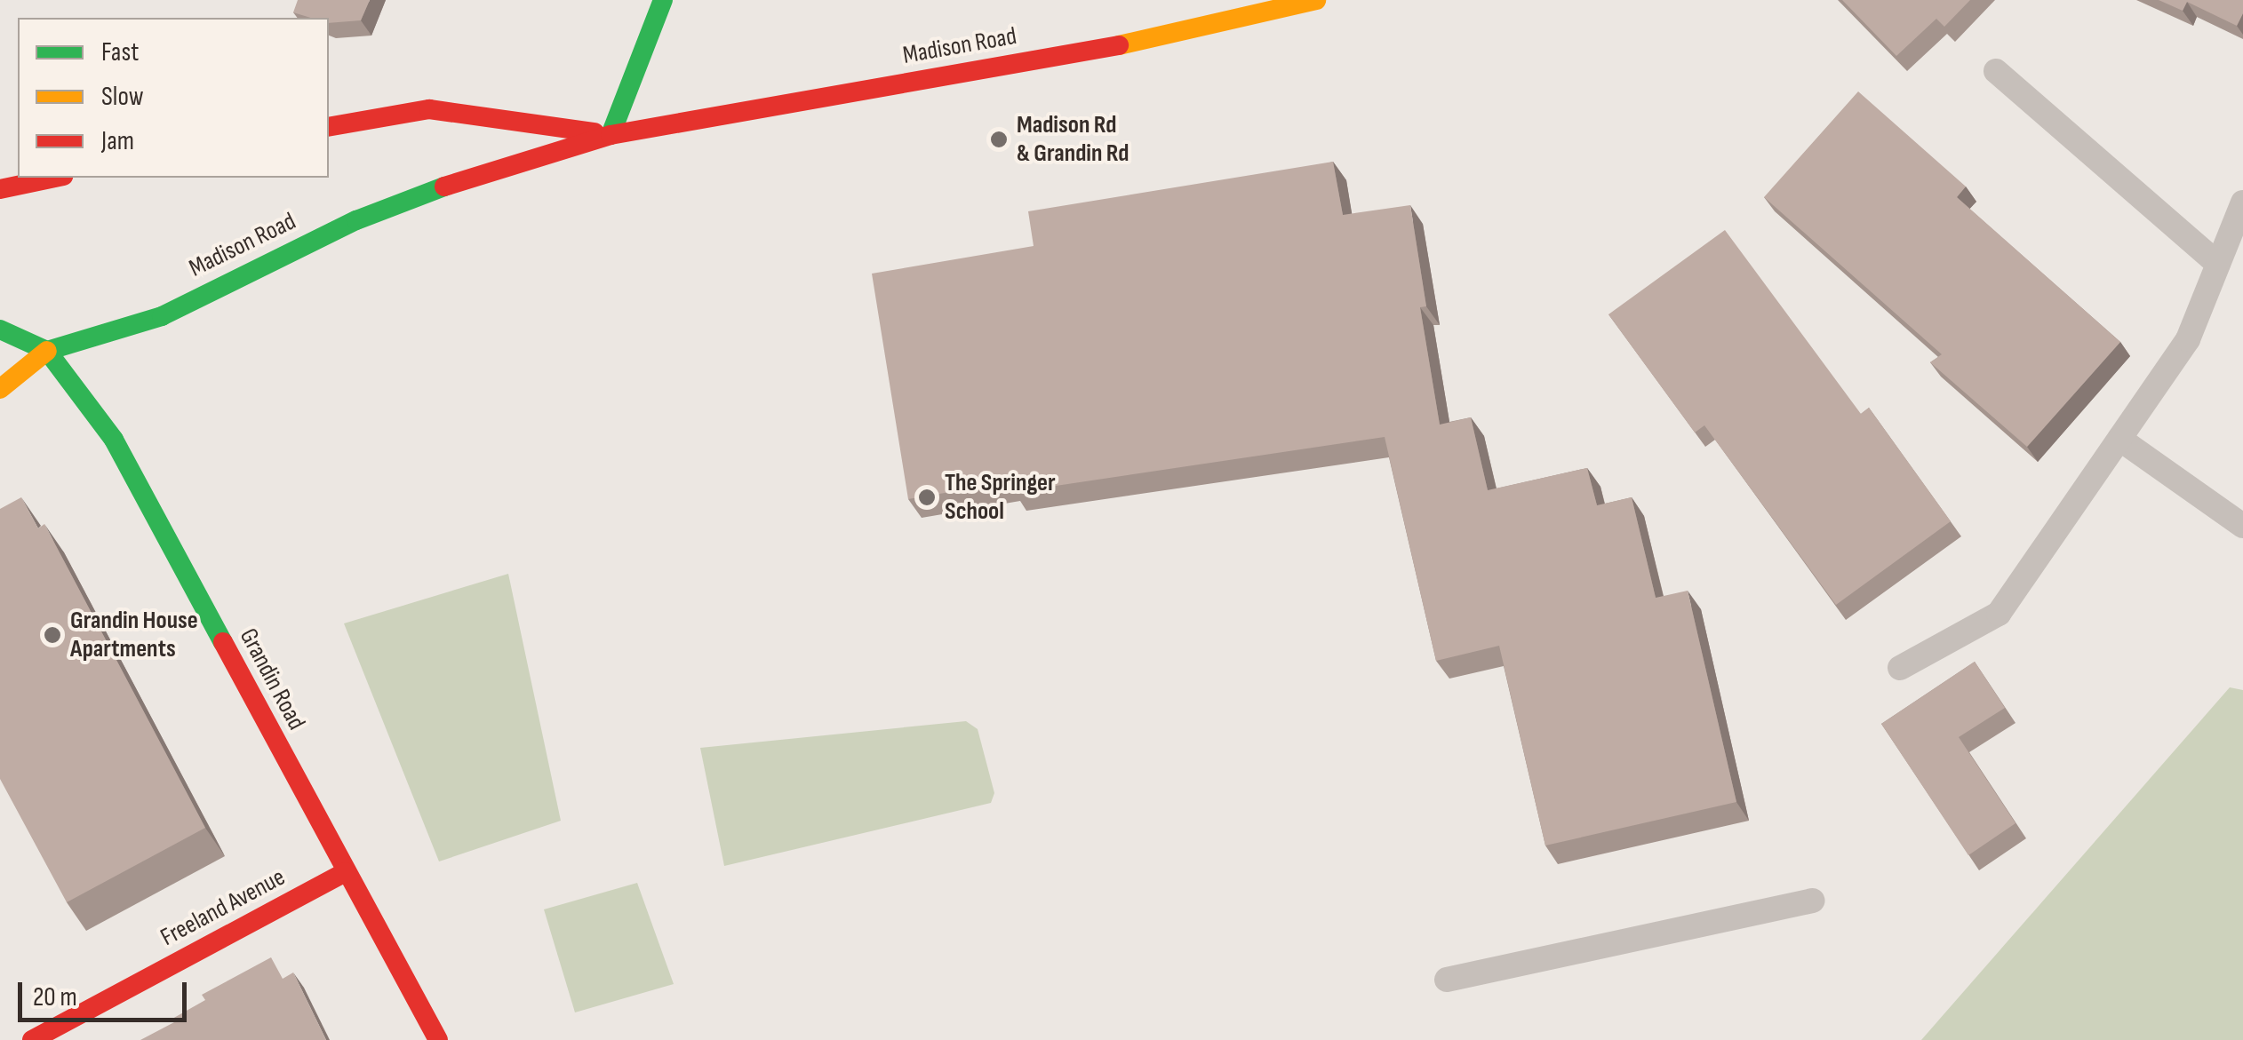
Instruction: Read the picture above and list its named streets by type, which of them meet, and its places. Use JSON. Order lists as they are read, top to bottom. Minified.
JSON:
{"streets":{"main road":["Madison Road","Grandin Road","Freeland Avenue"]},"crossings":[["Madison Road","Grandin Road"],["Grandin Road","Freeland Avenue"]],"places":["Madison Rd & Grandin Rd","The Springer School","Grandin House Apartments"],"legend":["Fast","Slow","Jam"],"scale_bar":"20 m"}
